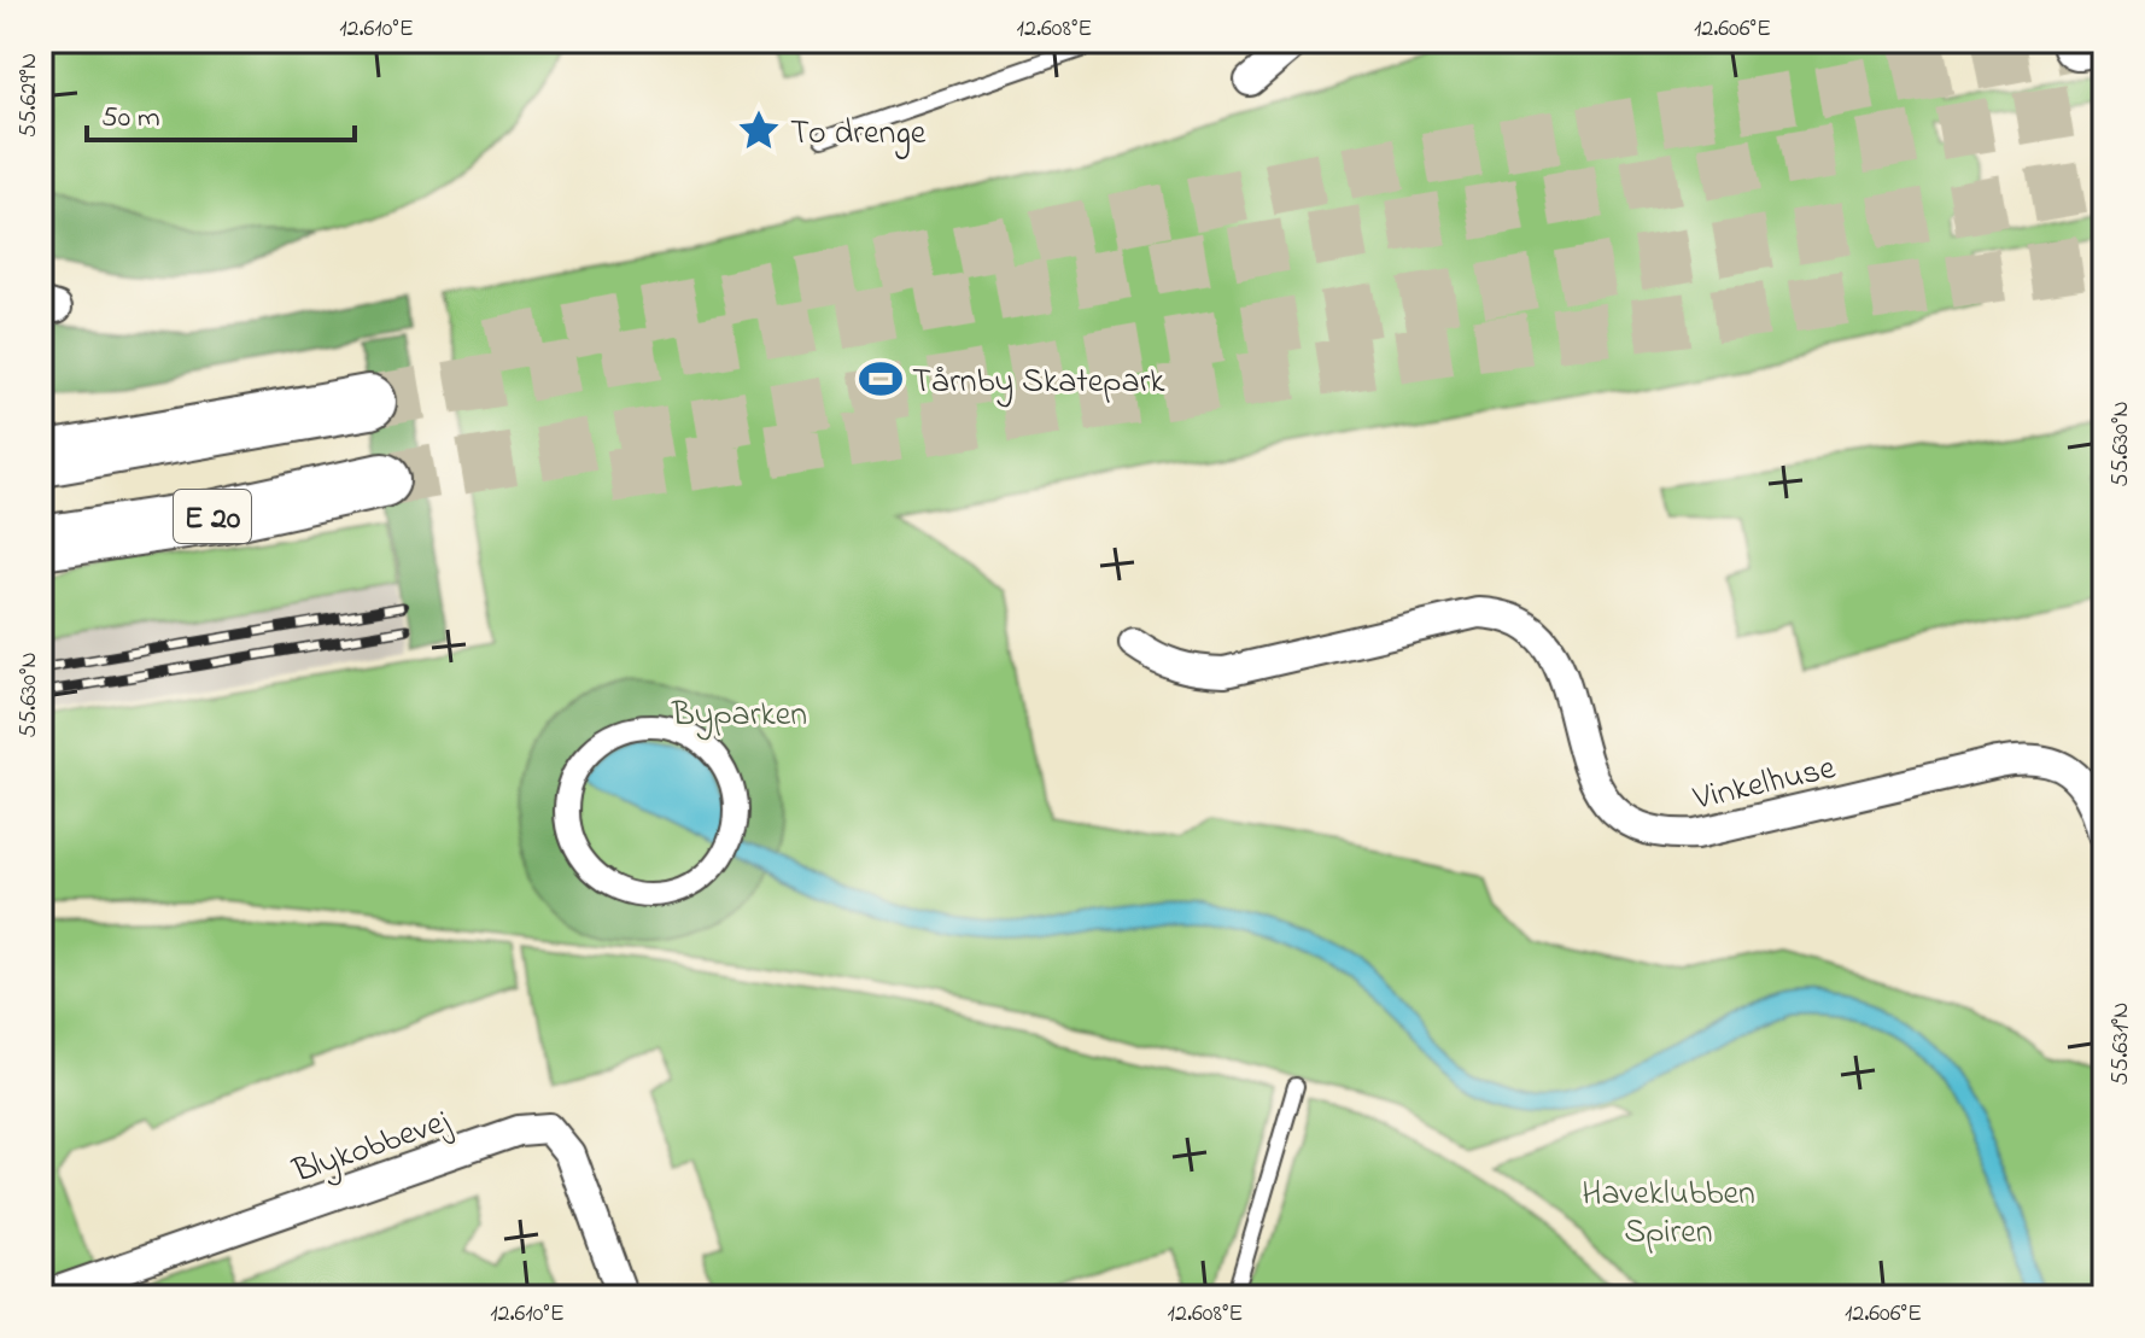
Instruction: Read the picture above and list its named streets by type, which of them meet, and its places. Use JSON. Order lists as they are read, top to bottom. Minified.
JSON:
{"streets":{"highway":["E 20"],"street":["Vinkelhuse","Blykobbevej"]},"parks":["Byparken","Haveklubben Spiren"],"places":{"place":["To drenge"],"sports":["Tårnby Skatepark"]},"scale_bar":"50 m","coordinates":["12.610°E","12.608°E","12.606°E","55.629°N","55.630°N","55.631°N"]}
